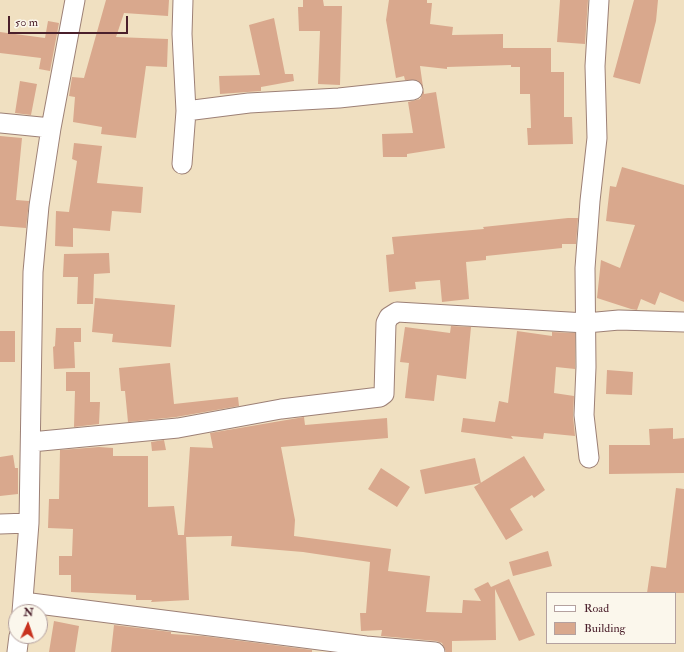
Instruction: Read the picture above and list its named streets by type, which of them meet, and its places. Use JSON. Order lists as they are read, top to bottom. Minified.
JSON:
{"legend":["Road","Building"],"scale_bar":"50 m","north":"top"}
